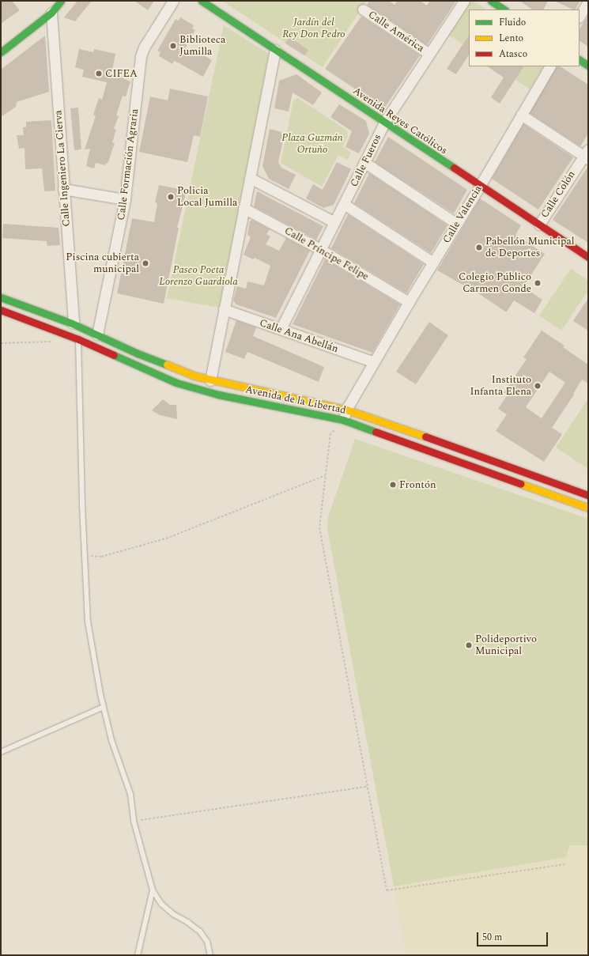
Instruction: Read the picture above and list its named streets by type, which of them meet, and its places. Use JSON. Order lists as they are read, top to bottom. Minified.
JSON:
{"streets":{"main road":["Avenida Reyes Católicos","Avenida de la Libertad"],"street":["Calle América","Calle Fueros","Calle Formación Agraria","Calle Ingeniero La Cierva","Calle Colón","Calle Valencia","Calle Príncipe Felipe","Calle Ana Abellán"]},"crossings":[["Calle América","Calle Fueros"],["Avenida Reyes Católicos","Calle Fueros"],["Avenida Reyes Católicos","Calle Colón"],["Avenida Reyes Católicos","Calle Valencia"],["Calle Fueros","Calle Príncipe Felipe"],["Calle Fueros","Calle Ana Abellán"],["Calle Valencia","Calle Príncipe Felipe"],["Calle Valencia","Calle Ana Abellán"],["Calle Valencia","Avenida de la Libertad"]],"parks":["Jardín del Rey Don Pedro","Plaza Guzmán Ortuño","Paseo Poeta Lorenzo Guardiola"],"places":["Biblioteca Jumilla","CIFEA","Policia Local Jumilla","Pabellón Municipal de Deportes","Piscina cubierta municipal","Colegio Público Carmen Conde","Instituto Infanta Elena","Frontón","Polideportivo Municipal"],"legend":["Fluido","Lento","Atasco"],"scale_bar":"50 m"}
